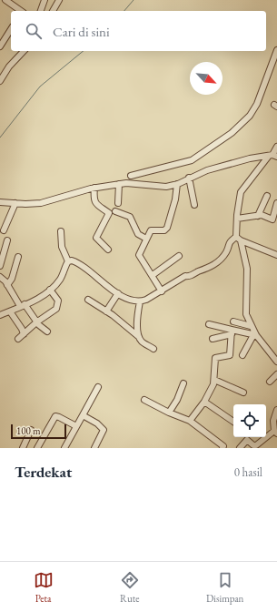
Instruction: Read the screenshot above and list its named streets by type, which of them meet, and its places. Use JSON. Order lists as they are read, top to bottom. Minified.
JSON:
{"scale_bar":"100 m","north":"bottom right","page":{"search":"Cari di sini","scale":"100 m","heading":["Terdekat","0 hasil"],"nav":["Peta","Rute","Disimpan"]}}
